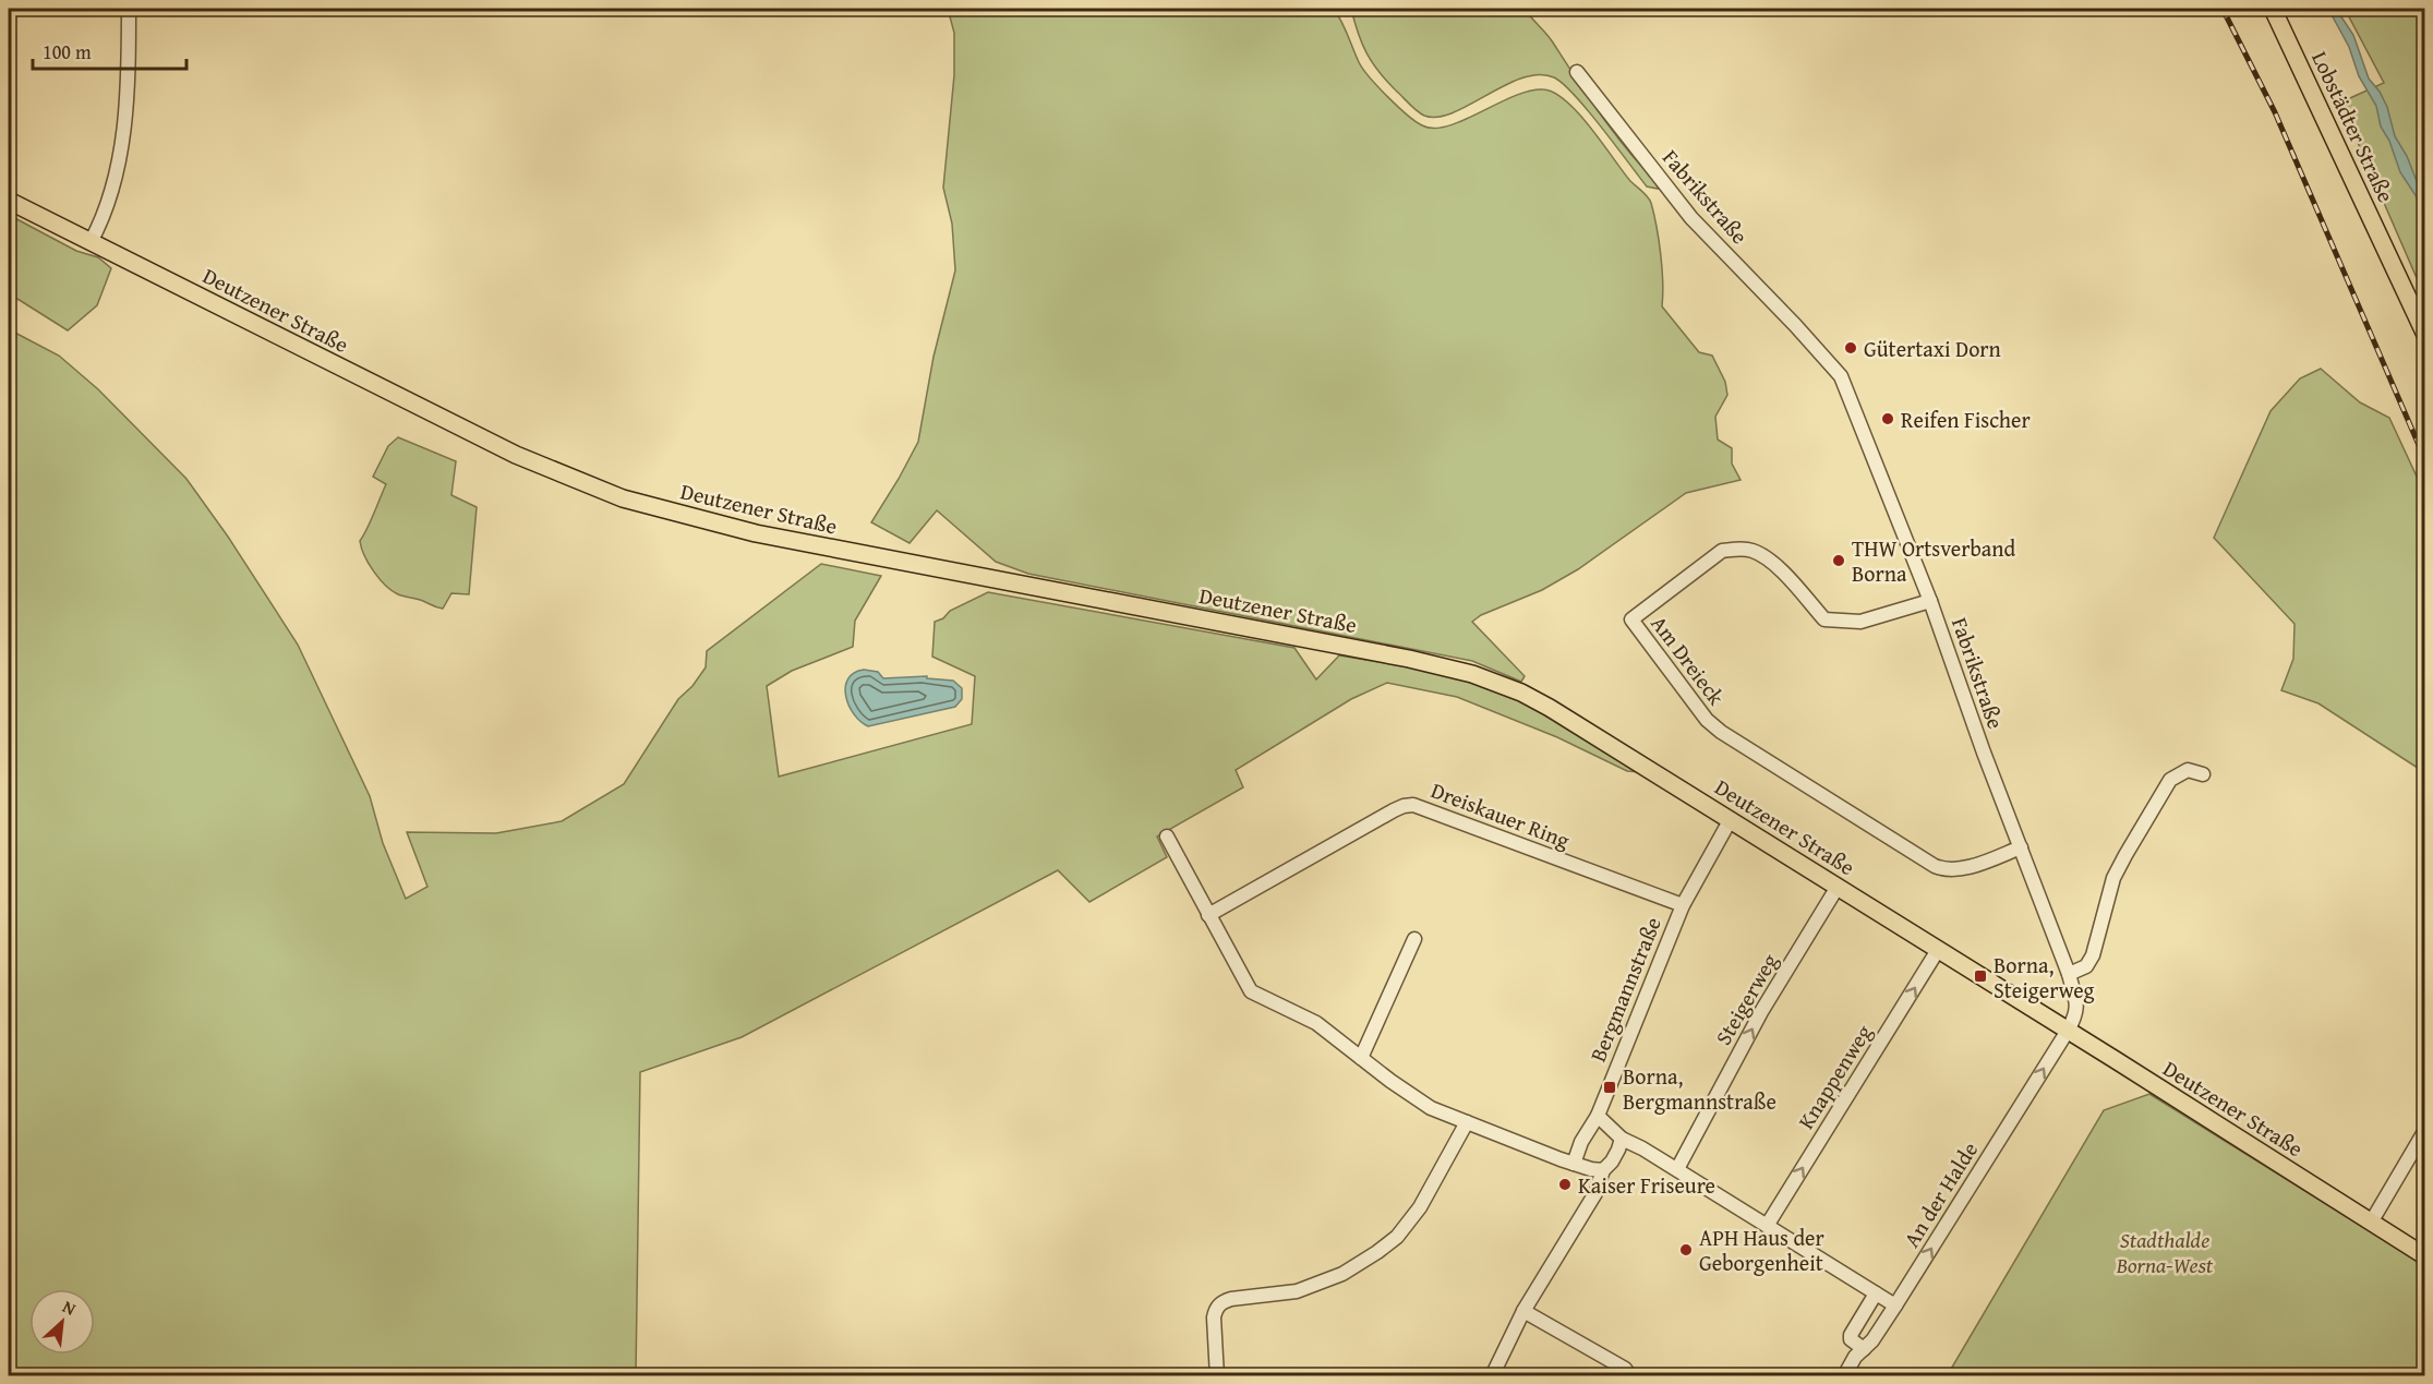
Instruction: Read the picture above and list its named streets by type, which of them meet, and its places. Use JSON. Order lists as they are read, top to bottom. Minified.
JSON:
{"streets":{"main road":["Lobstädter Straße","Deutzener Straße"],"street":["Fabrikstraße","Am Dreieck","Dreiskauer Ring","Bergmannstraße","Steigerweg","Knappenweg","An der Halde"]},"crossings":[["Fabrikstraße","Deutzener Straße"],["Fabrikstraße","Am Dreieck"],["Fabrikstraße","An der Halde"],["Deutzener Straße","Bergmannstraße"],["Deutzener Straße","Steigerweg"],["Deutzener Straße","Knappenweg"],["Deutzener Straße","An der Halde"],["Dreiskauer Ring","Bergmannstraße"]],"one_way":["Steigerweg","Knappenweg","An der Halde"],"parks":["Stadthalde Borna-West"],"places":{"other":["Gütertaxi Dorn","Reifen Fischer","THW Ortsverband Borna","Kaiser Friseure","APH Haus der Geborgenheit"],"transit":["Borna, Steigerweg","Borna, Bergmannstraße"]},"scale_bar":"100 m","north":"top right"}
